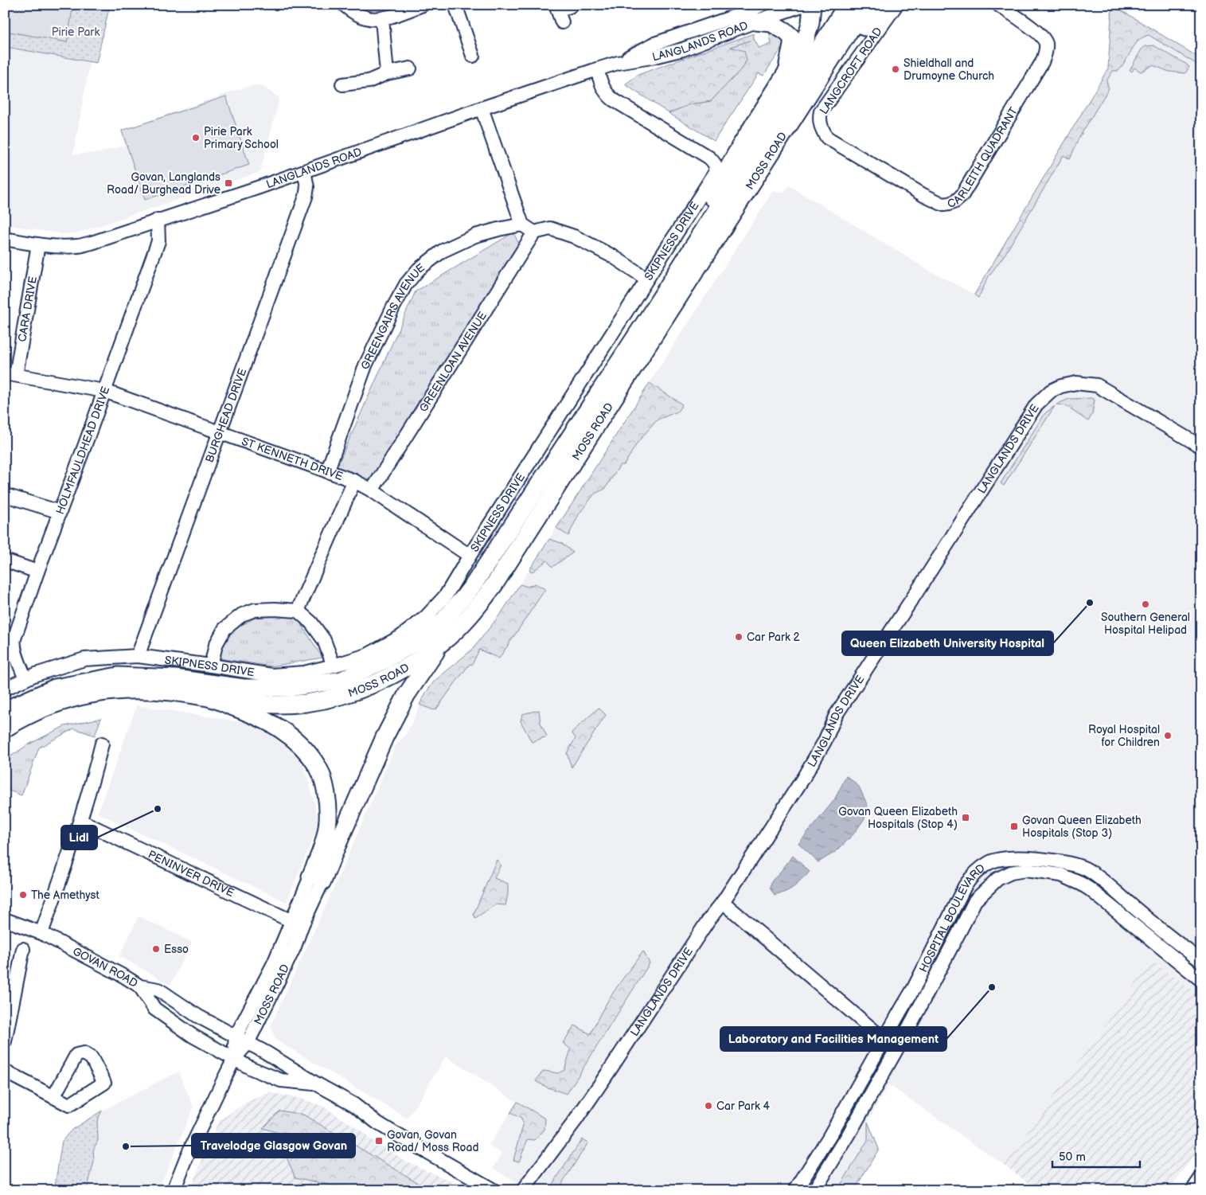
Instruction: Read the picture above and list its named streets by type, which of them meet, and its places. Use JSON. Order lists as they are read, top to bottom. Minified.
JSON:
{"streets":{"main road":["MOSS ROAD"],"street":["LANGLANDS ROAD","LANGCROFT ROAD","CARLEITH QUADRANT","SKIPNESS DRIVE","CARA DRIVE","GREENGAIRS AVENUE","GREENLOAN AVENUE","BURGHEAD DRIVE","LANGLANDS DRIVE","HOLMFAULDHEAD DRIVE","ST KENNETH DRIVE","PENINVER DRIVE","HOSPITAL BOULEVARD","GOVAN ROAD"]},"crossings":[["LANGLANDS ROAD","SKIPNESS DRIVE"],["LANGLANDS ROAD","CARA DRIVE"],["LANGLANDS ROAD","BURGHEAD DRIVE"],["LANGLANDS ROAD","HOLMFAULDHEAD DRIVE"],["LANGCROFT ROAD","CARLEITH QUADRANT"],["MOSS ROAD","PENINVER DRIVE"],["MOSS ROAD","GOVAN ROAD"],["SKIPNESS DRIVE","BURGHEAD DRIVE"],["SKIPNESS DRIVE","HOLMFAULDHEAD DRIVE"],["SKIPNESS DRIVE","ST KENNETH DRIVE"],["CARA DRIVE","ST KENNETH DRIVE"],["GREENGAIRS AVENUE","ST KENNETH DRIVE"],["GREENLOAN AVENUE","ST KENNETH DRIVE"],["BURGHEAD DRIVE","ST KENNETH DRIVE"],["HOLMFAULDHEAD DRIVE","ST KENNETH DRIVE"]],"parks":["Pirie Park"],"places":{"other":["Shieldhall and Drumoyne Church","Pirie Park Primary School","Queen Elizabeth University Hospital","Southern General Hospital Helipad","Car Park 2","Royal Hospital for Children","Lidl","The Amethyst","Esso","Laboratory and Facilities Management","Car Park 4","Travelodge Glasgow Govan"],"transit":["Govan, Langlands Road/ Burghead Drive","Govan Queen Elizabeth Hospitals (Stop 4)","Govan Queen Elizabeth Hospitals (Stop 3)","Govan, Govan Road/ Moss Road"]},"scale_bar":"50 m"}
